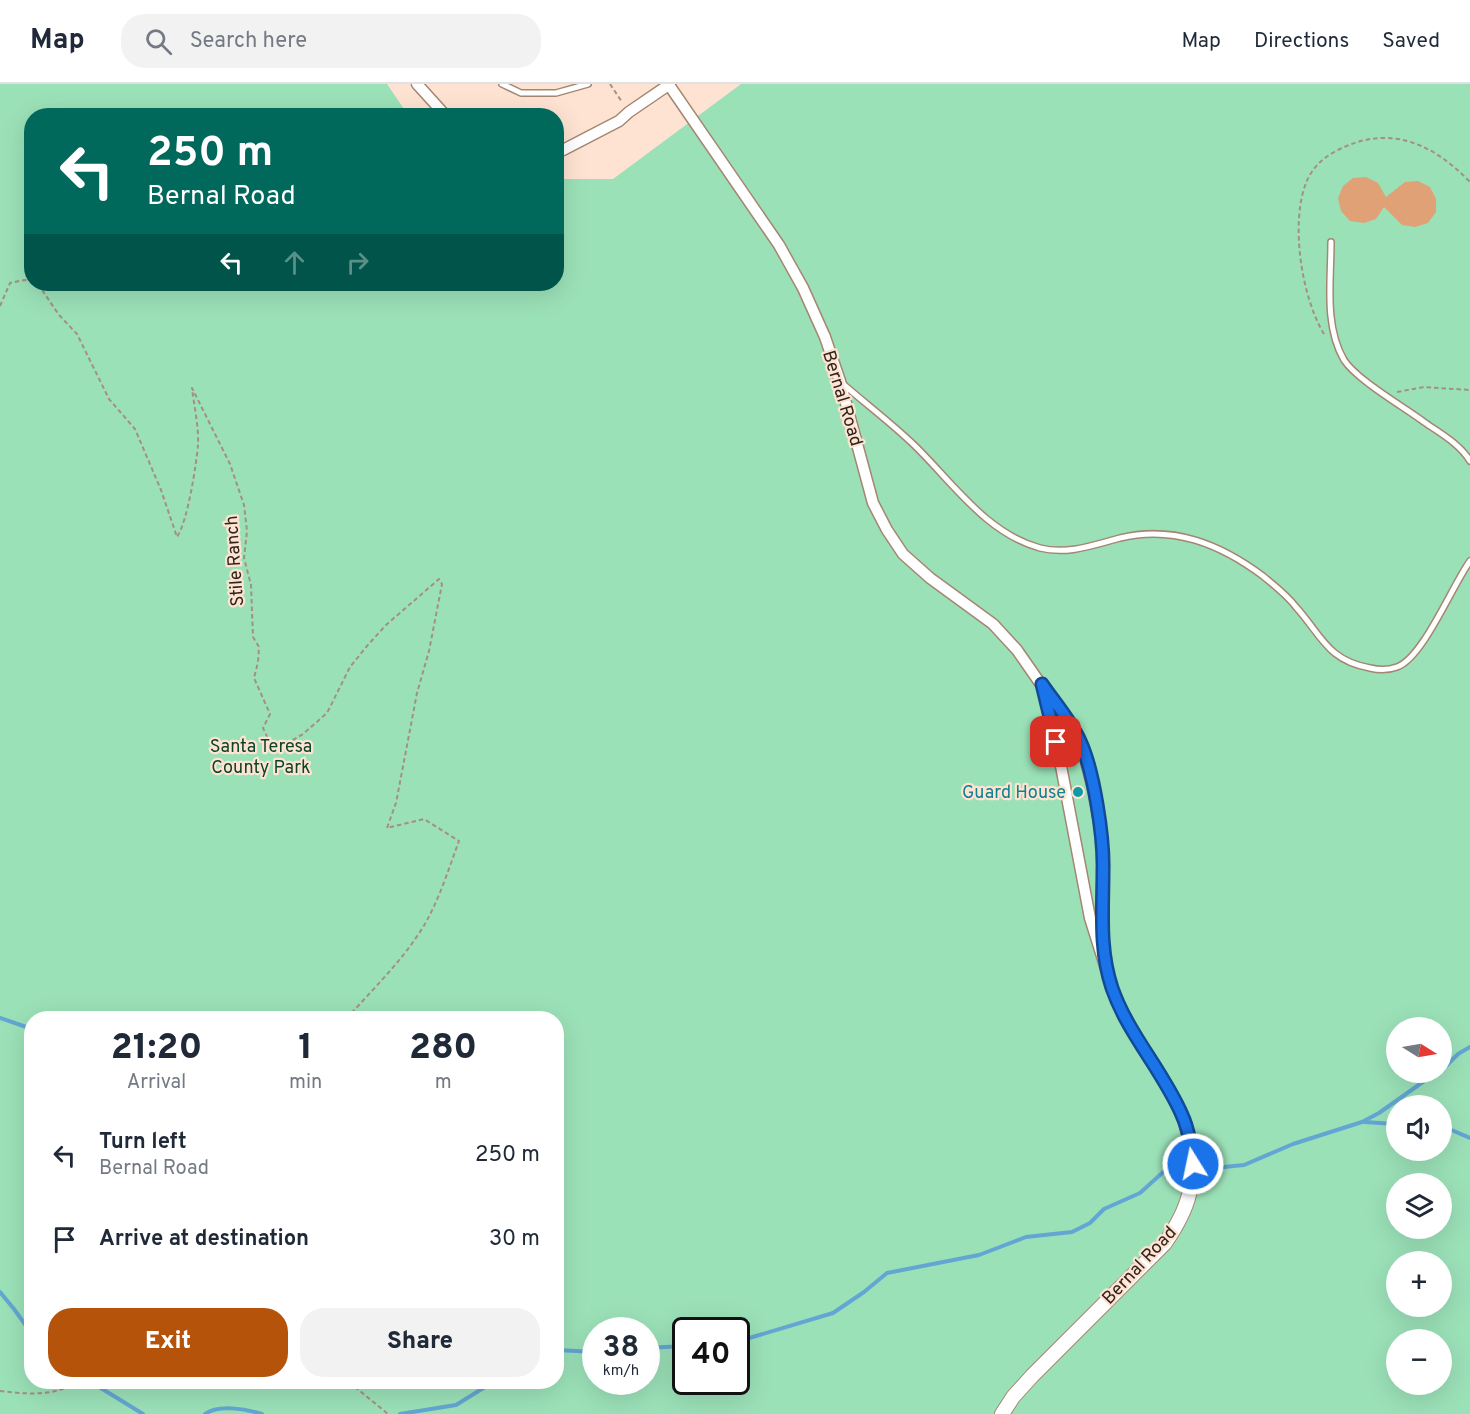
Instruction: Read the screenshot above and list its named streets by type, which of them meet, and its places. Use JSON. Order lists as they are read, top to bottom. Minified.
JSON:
{"streets":{"street":["Bernal Road"],"path":["Stile Ranch"]},"parks":["Santa Teresa County Park"],"places":["Guard House"],"north":"right","page":{"header":"Map","search":"Search here","nav":["Map","Directions","Saved"],"turn":["250 m","Bernal Road"],"eta":["21:20","Arrival","1","min","280","m"],"map_buttons":["+","−"],"list":[{"name":"Turn left","note":"Bernal Road","value":"250 m"},{"name":"Arrive at destination","value":"30 m"}],"buttons":["Exit","Share"],"speed":"38 km/h","limit":"40"}}
